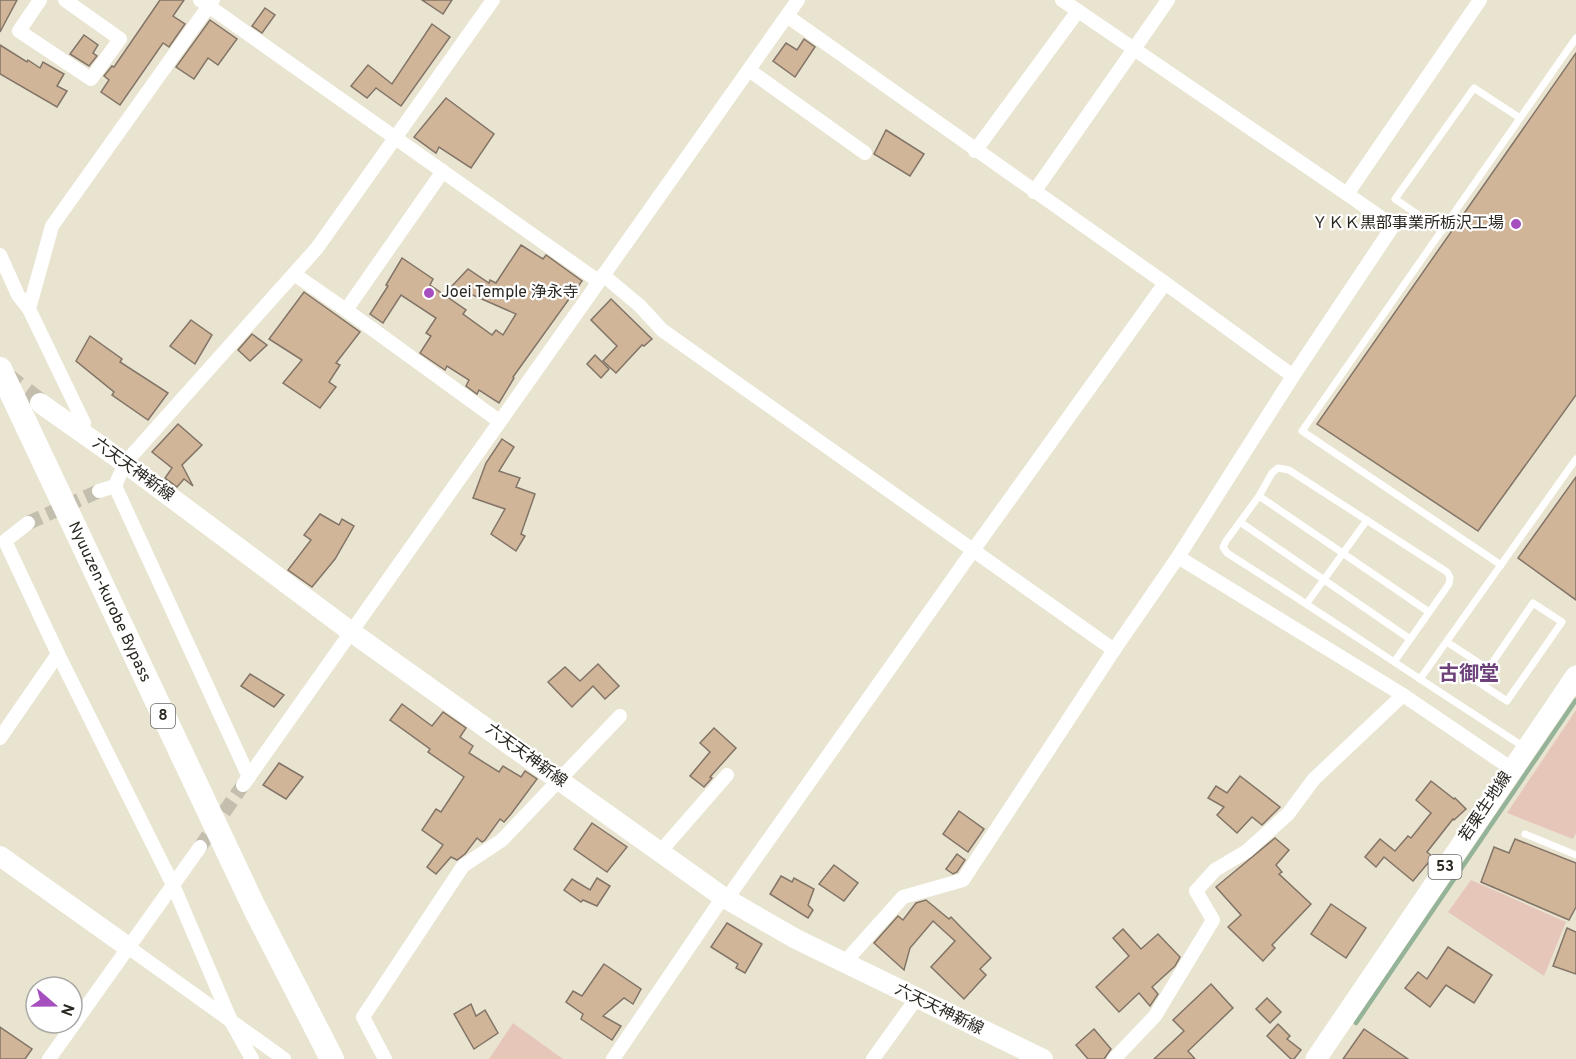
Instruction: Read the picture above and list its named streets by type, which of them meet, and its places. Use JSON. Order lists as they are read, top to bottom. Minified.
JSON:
{"streets":{"highway":["Nyuuzen-kurobe Bypass","8"],"main road":["六天天神新線","若栗生地線","53"]},"districts":["古御堂"],"places":["ＹＫＫ黒部事業所栃沢工場","Joei Temple 浄永寺"],"north":"right"}
